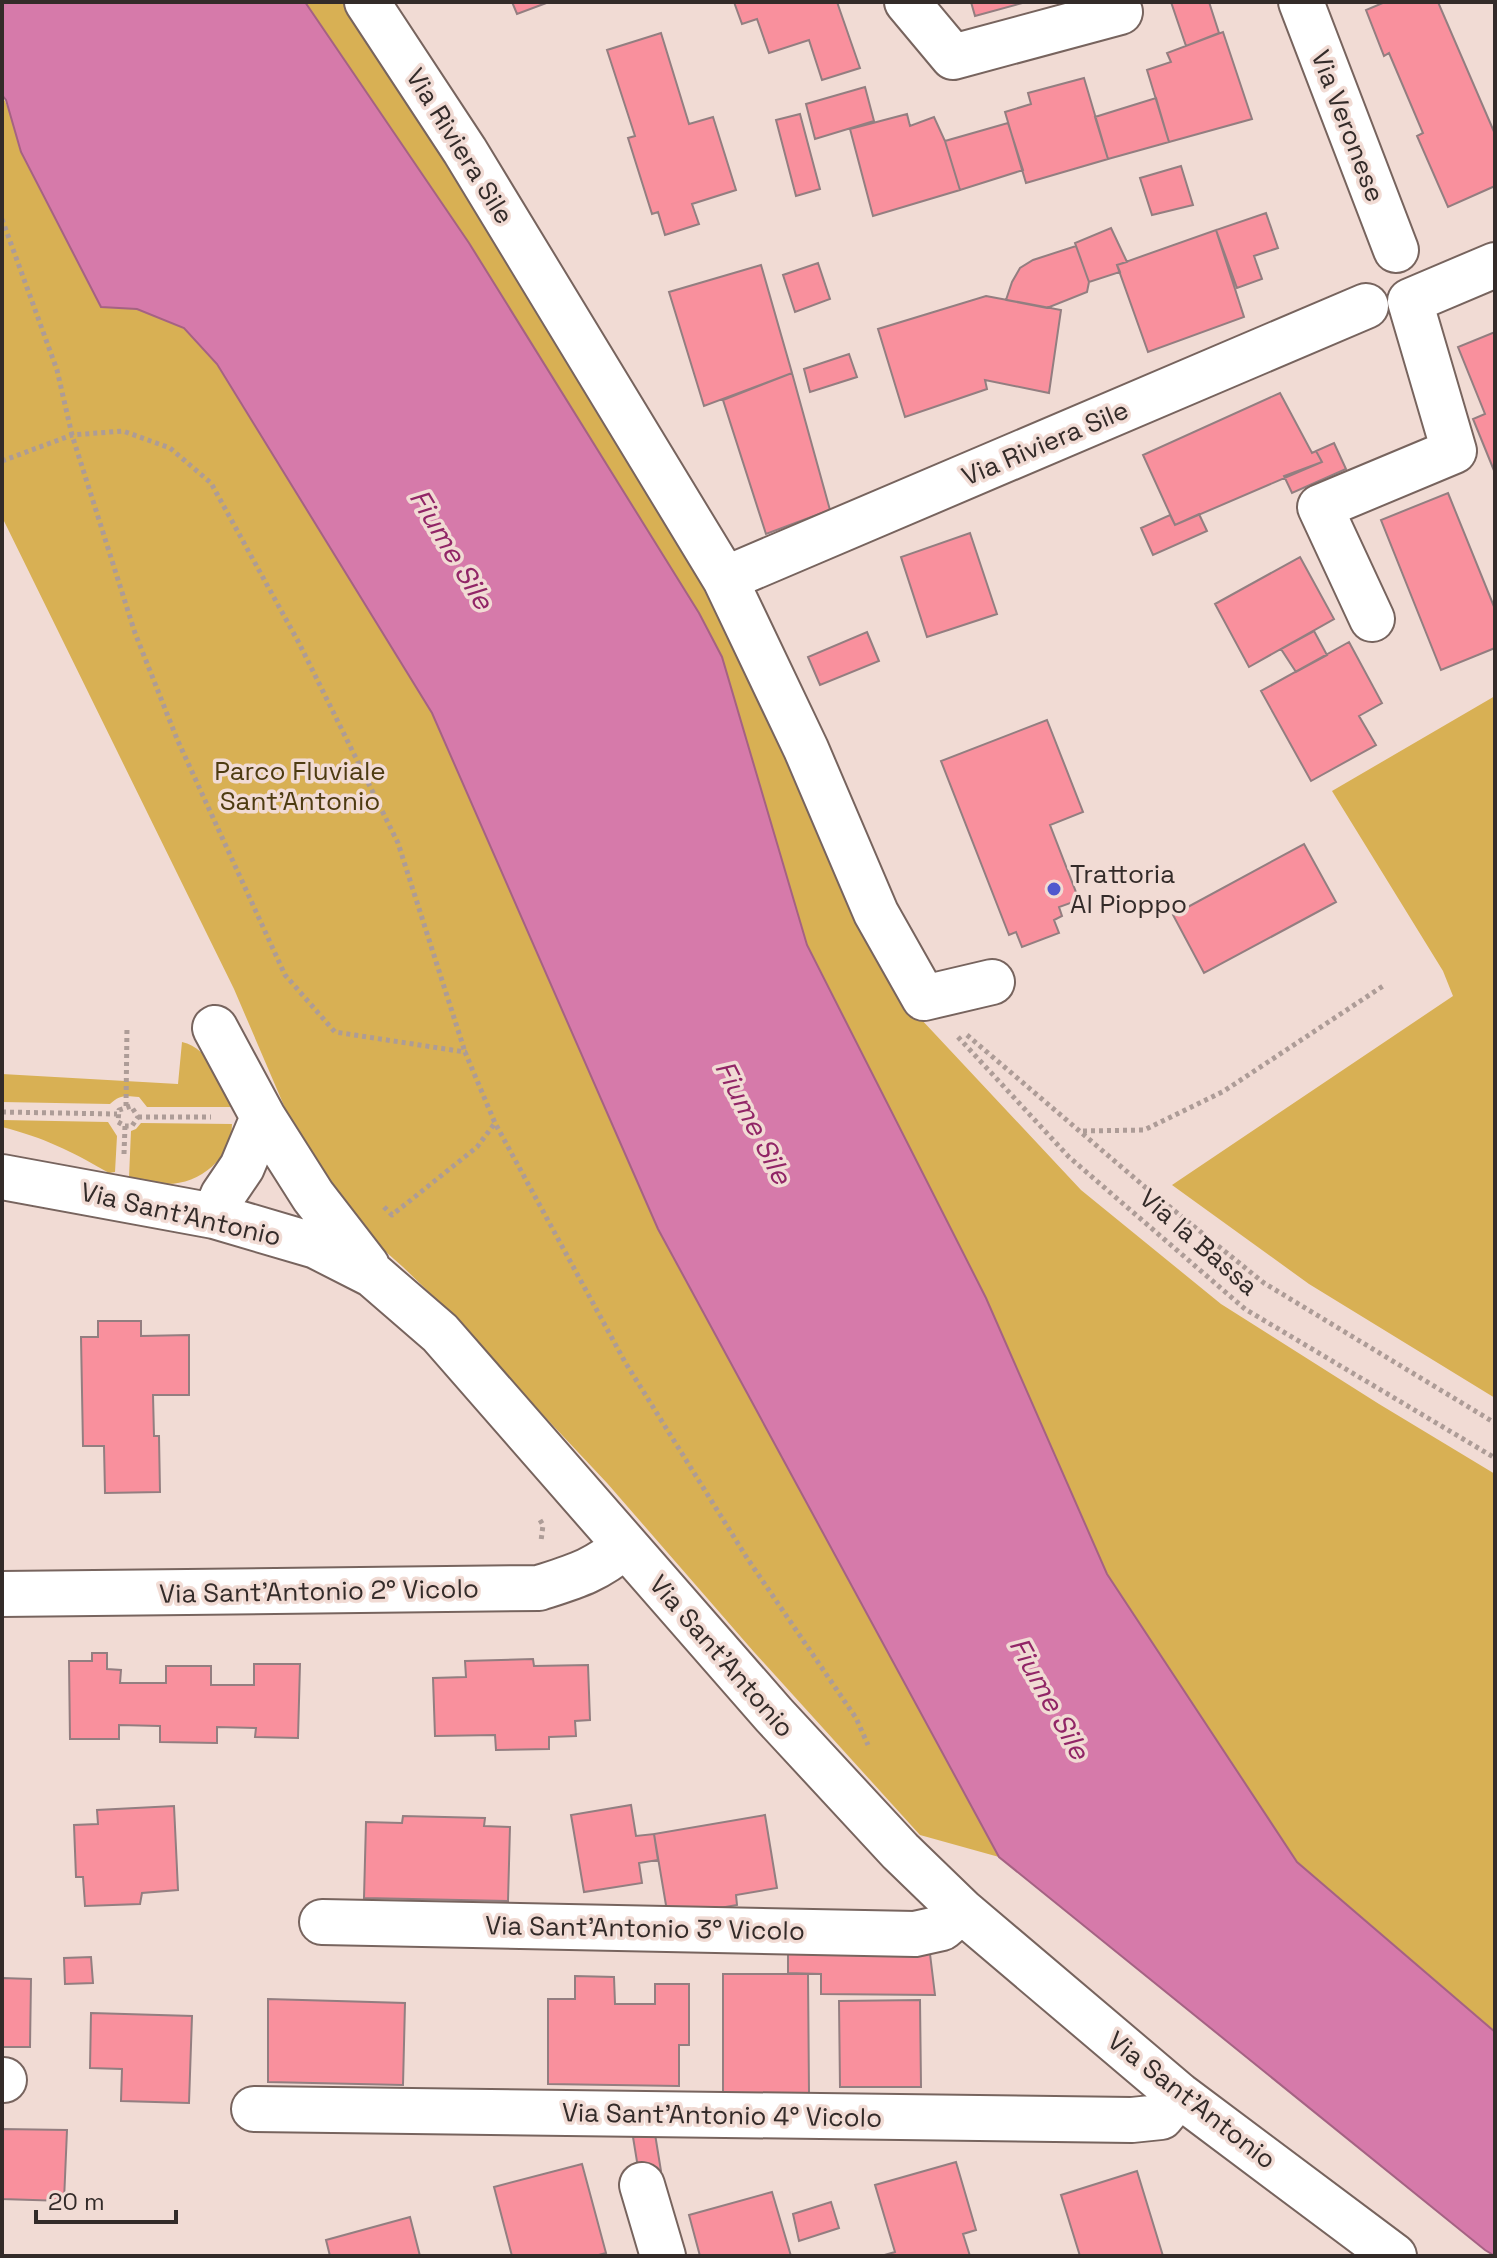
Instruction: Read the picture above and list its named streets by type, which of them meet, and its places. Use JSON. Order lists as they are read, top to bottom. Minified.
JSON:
{"streets":{"street":["Via Veronese","Via Riviera Sile","Via Sant'Antonio","Via Sant'Antonio 2° Vicolo","Via Sant'Antonio 3° Vicolo","Via Sant'Antonio 4° Vicolo"],"path":["Via la Bassa"]},"crossings":[["Via Riviera Sile","Via la Bassa"],["Via Sant'Antonio","Via Sant'Antonio 2° Vicolo"],["Via Sant'Antonio","Via Sant'Antonio 3° Vicolo"],["Via Sant'Antonio","Via Sant'Antonio 4° Vicolo"]],"water":["Fiume Sile"],"parks":["Parco Fluviale Sant'Antonio"],"places":["Trattoria Al Pioppo"],"scale_bar":"20 m"}
